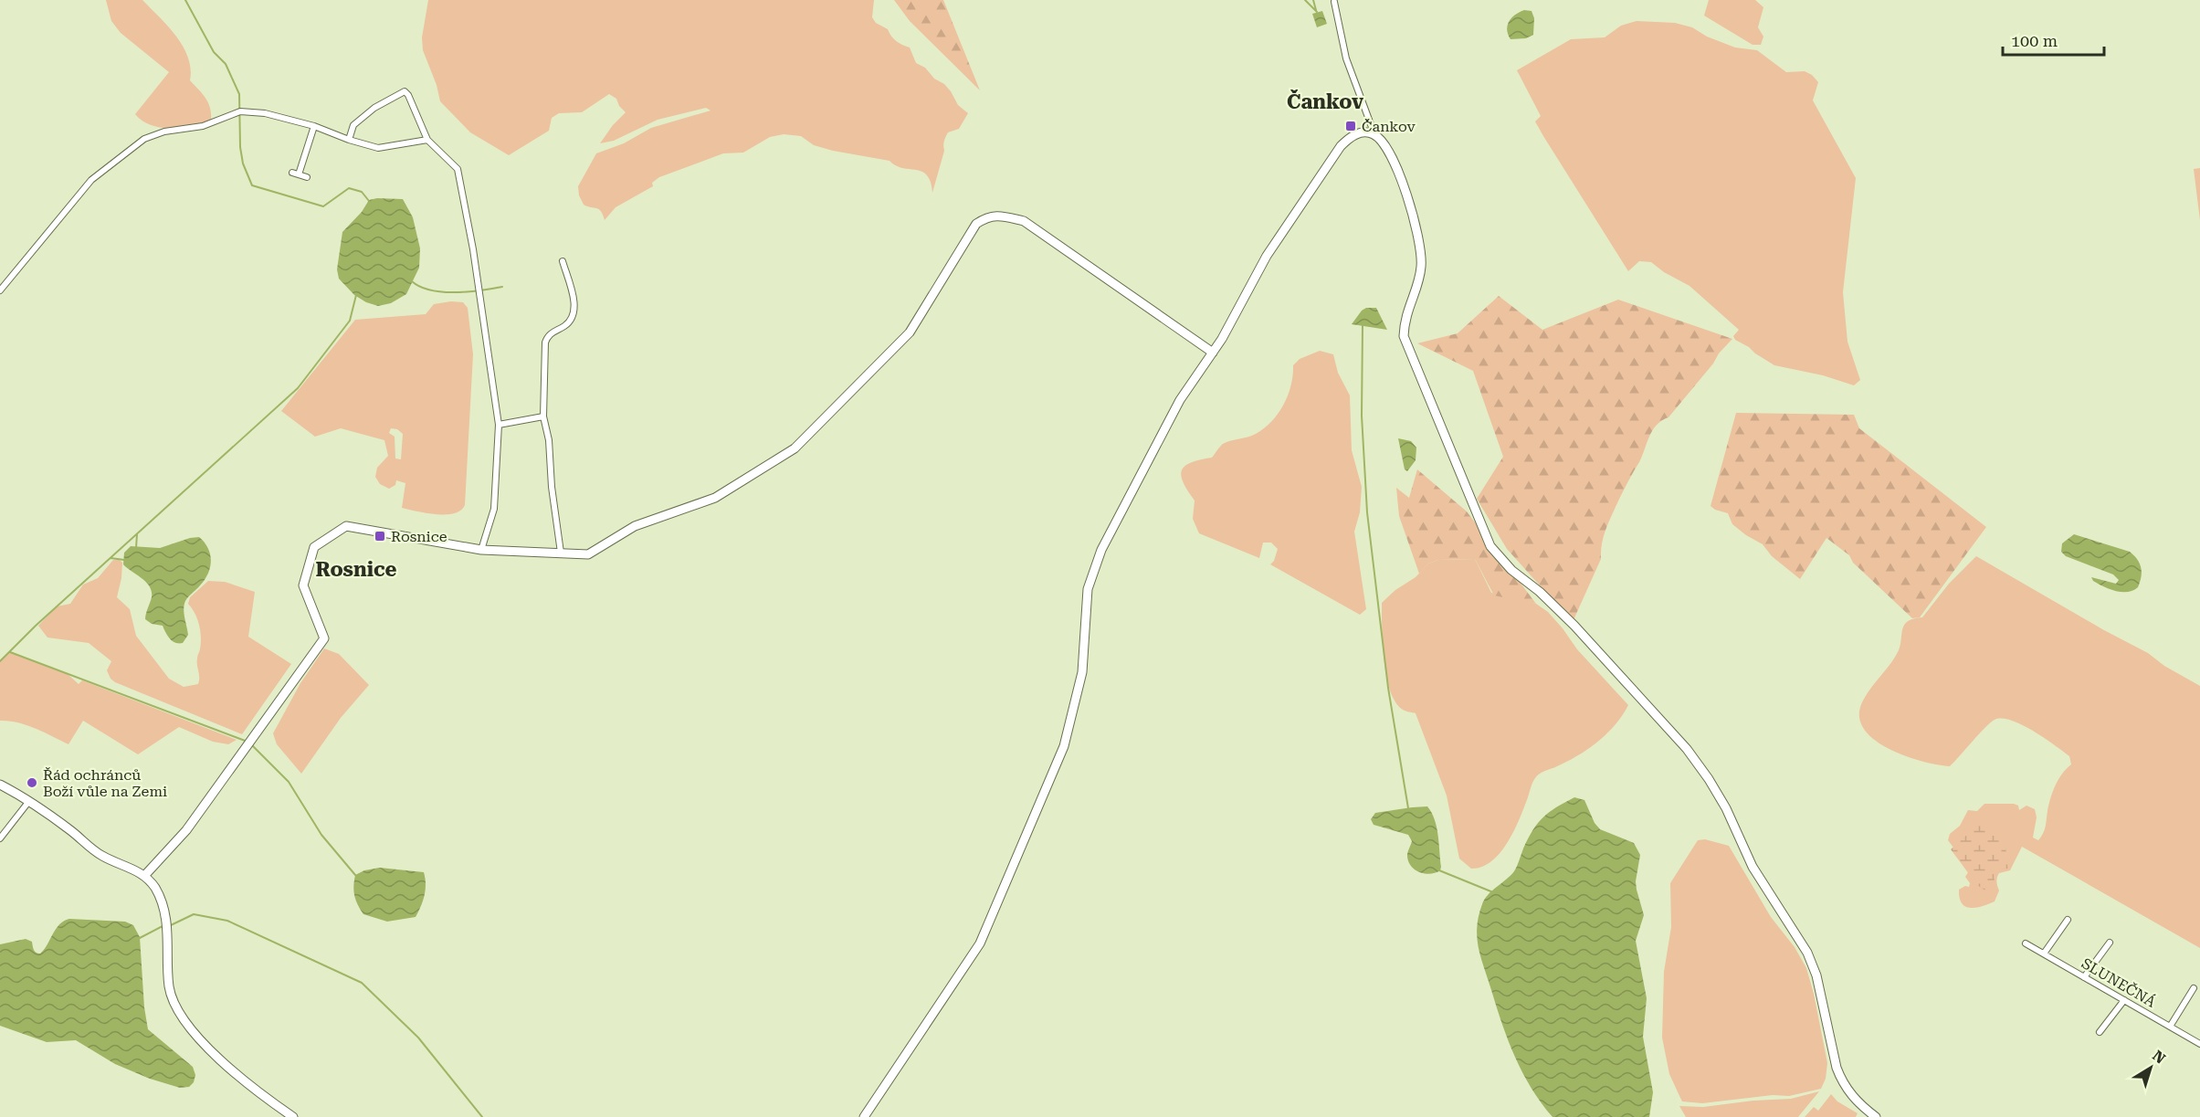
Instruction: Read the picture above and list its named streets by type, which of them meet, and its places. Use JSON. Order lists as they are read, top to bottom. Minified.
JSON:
{"streets":{"street":["SLUNEČNÁ"]},"districts":["Čankov","Rosnice"],"places":{"transit":["Čankov","Rosnice"],"other":["Řád ochránců Boží vůle na Zemi"]},"scale_bar":"100 m","north":"top right"}
